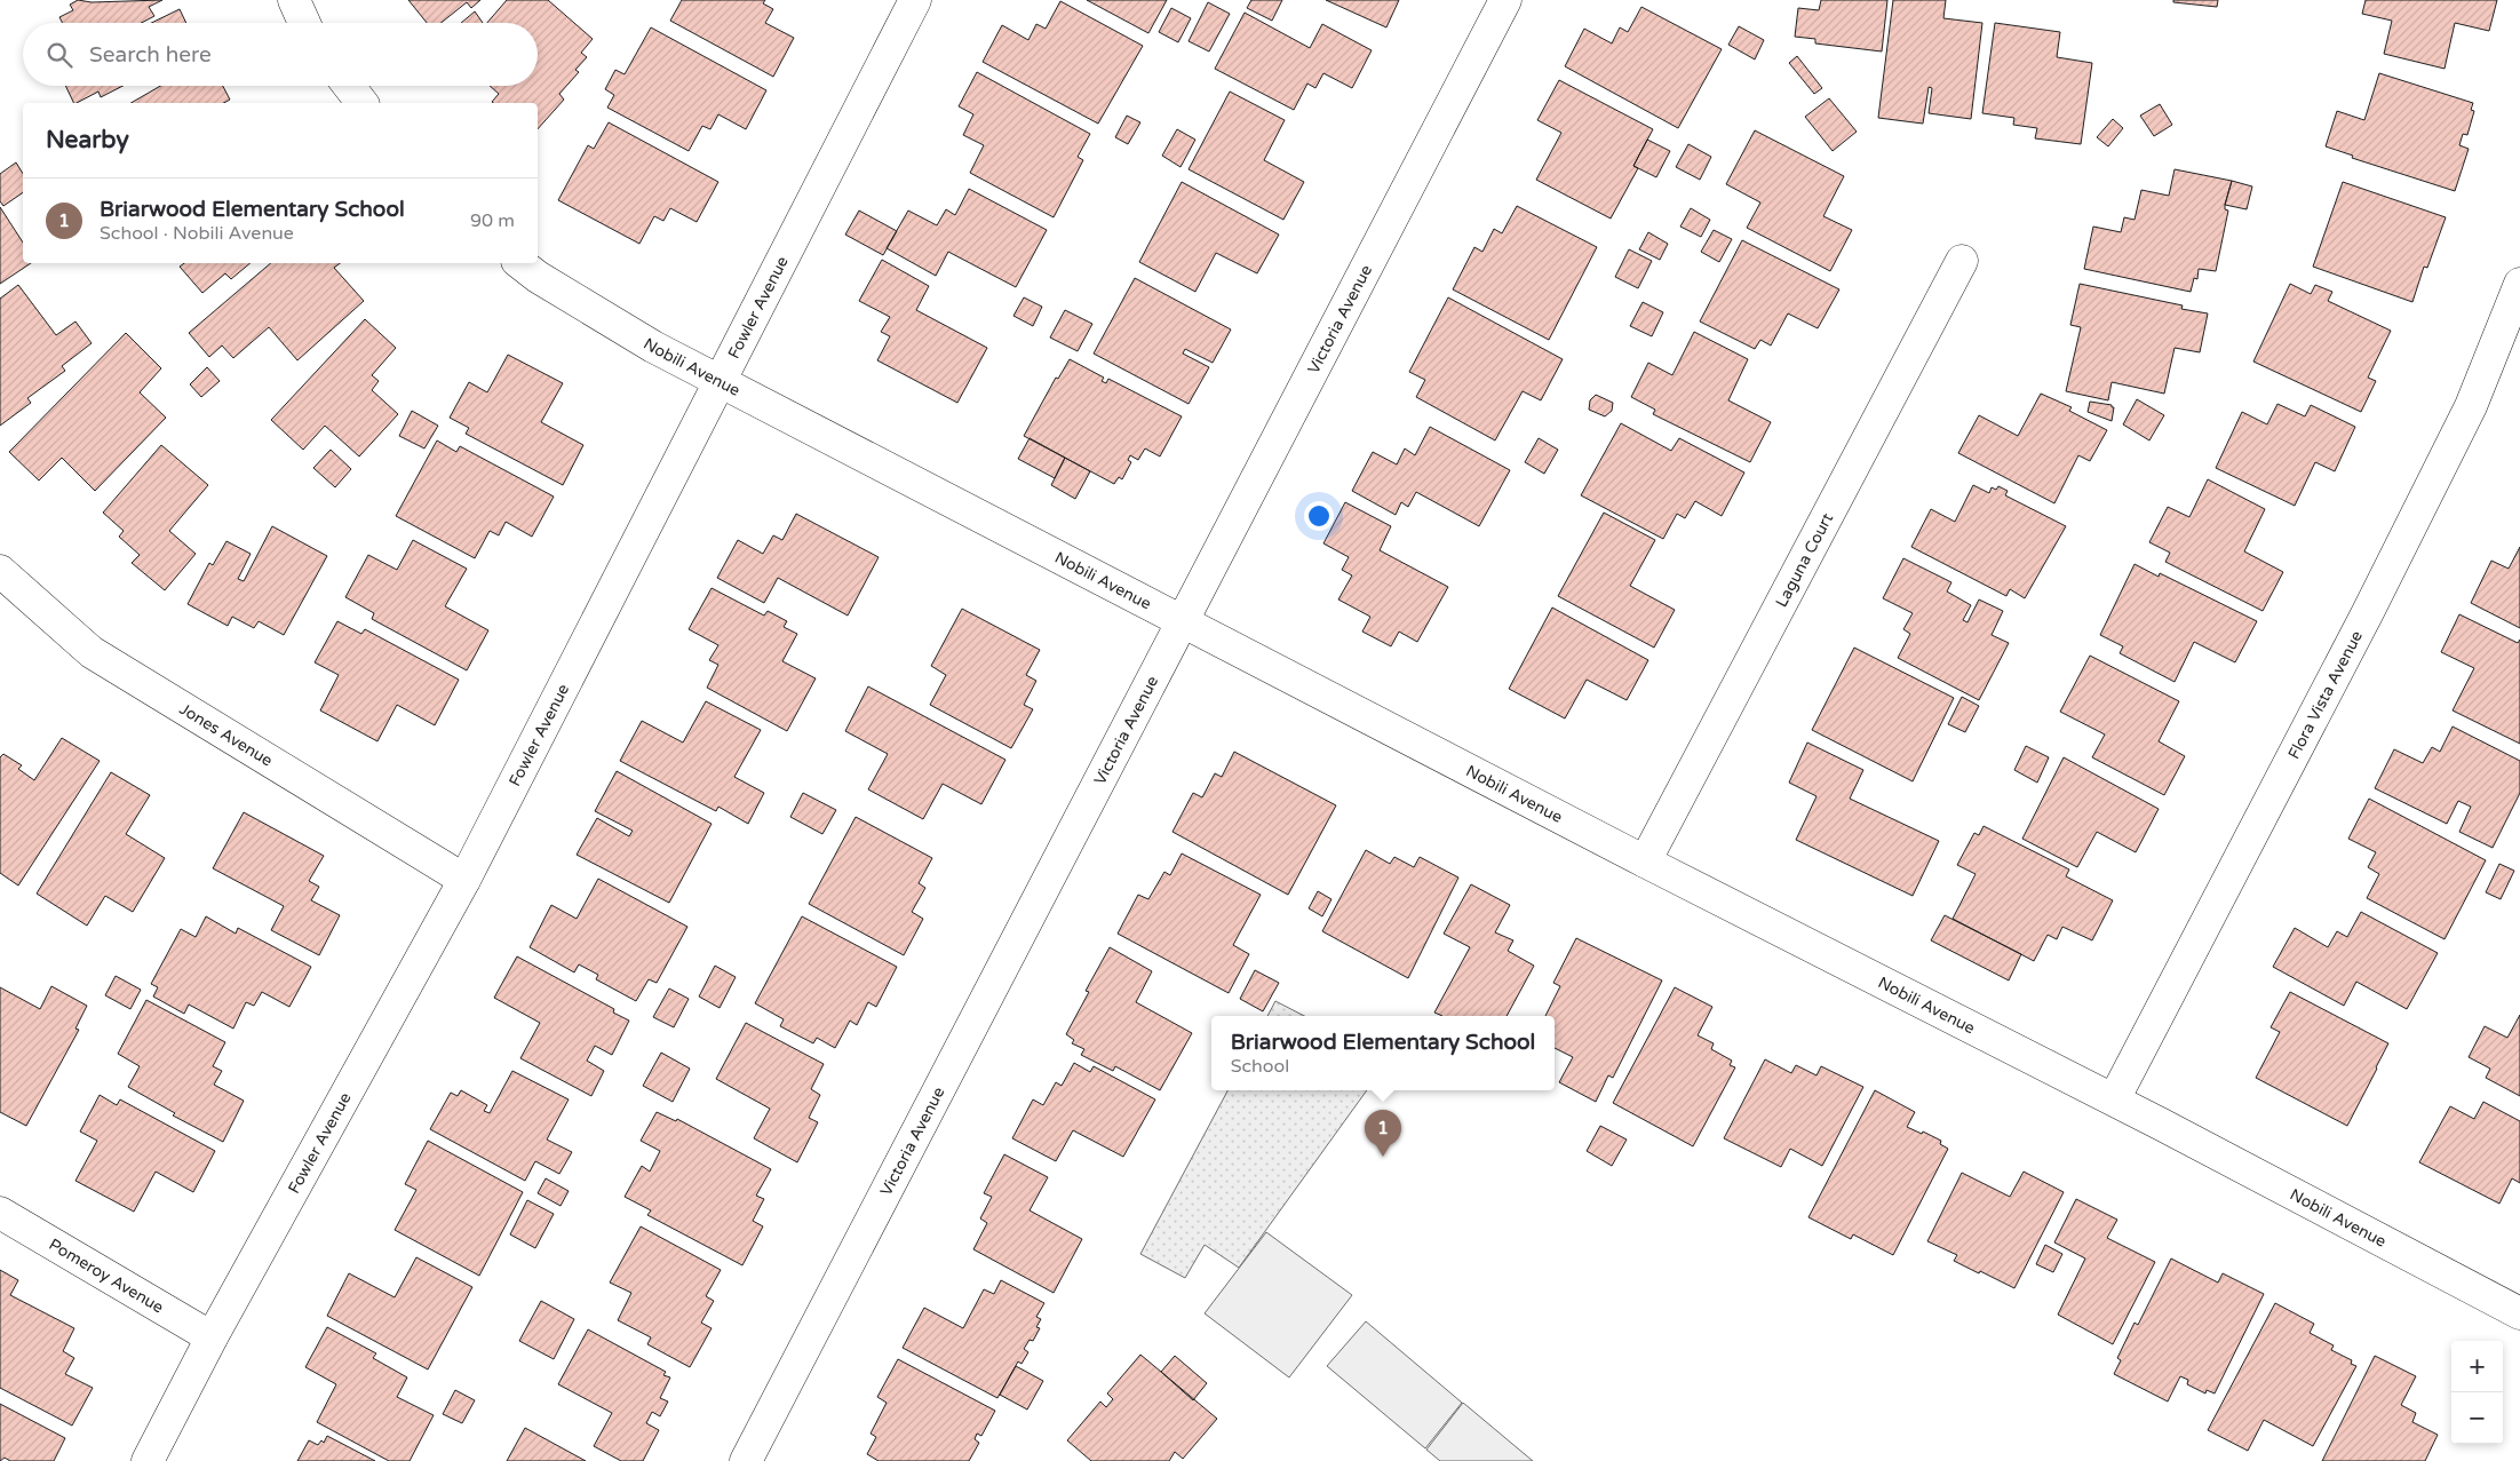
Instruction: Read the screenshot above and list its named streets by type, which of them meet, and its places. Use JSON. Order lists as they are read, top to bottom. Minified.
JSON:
{"streets":{"street":["Fowler Avenue","Victoria Avenue","Nobili Avenue","Laguna Court","Flora Vista Avenue","Jones Avenue","Pomeroy Avenue"]},"crossings":[["Fowler Avenue","Nobili Avenue"],["Fowler Avenue","Jones Avenue"],["Fowler Avenue","Pomeroy Avenue"],["Victoria Avenue","Nobili Avenue"],["Nobili Avenue","Laguna Court"],["Nobili Avenue","Flora Vista Avenue"]],"page":{"search":"Search here","heading":"Nearby","list":[{"mark":"1","name":"Briarwood Elementary School","note":"School · Nobili Avenue","value":"90 m"}],"popup":["Briarwood Elementary School","School"],"pins":"1","map_buttons":["+","−"]}}
